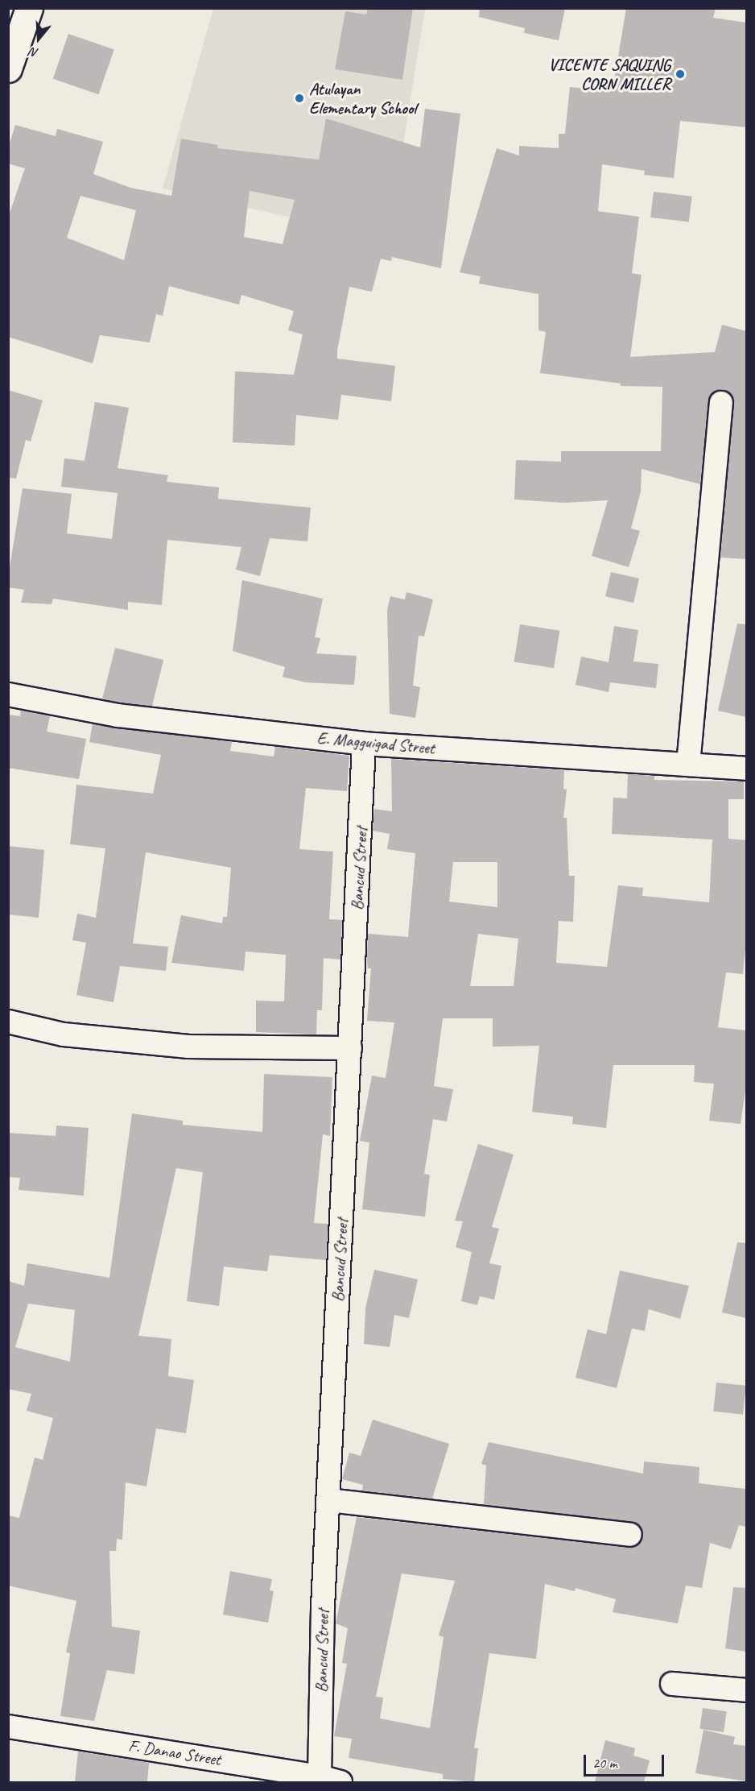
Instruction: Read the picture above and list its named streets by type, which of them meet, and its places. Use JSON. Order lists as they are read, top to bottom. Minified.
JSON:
{"streets":{"street":["E. Magguigad Street","Bancud Street","F. Danao Street"]},"crossings":[["E. Magguigad Street","Bancud Street"],["Bancud Street","F. Danao Street"]],"places":["VICENTE SAQUING CORN MILLER","Atulayan Elementary School"],"scale_bar":"20 m","north":"bottom"}
